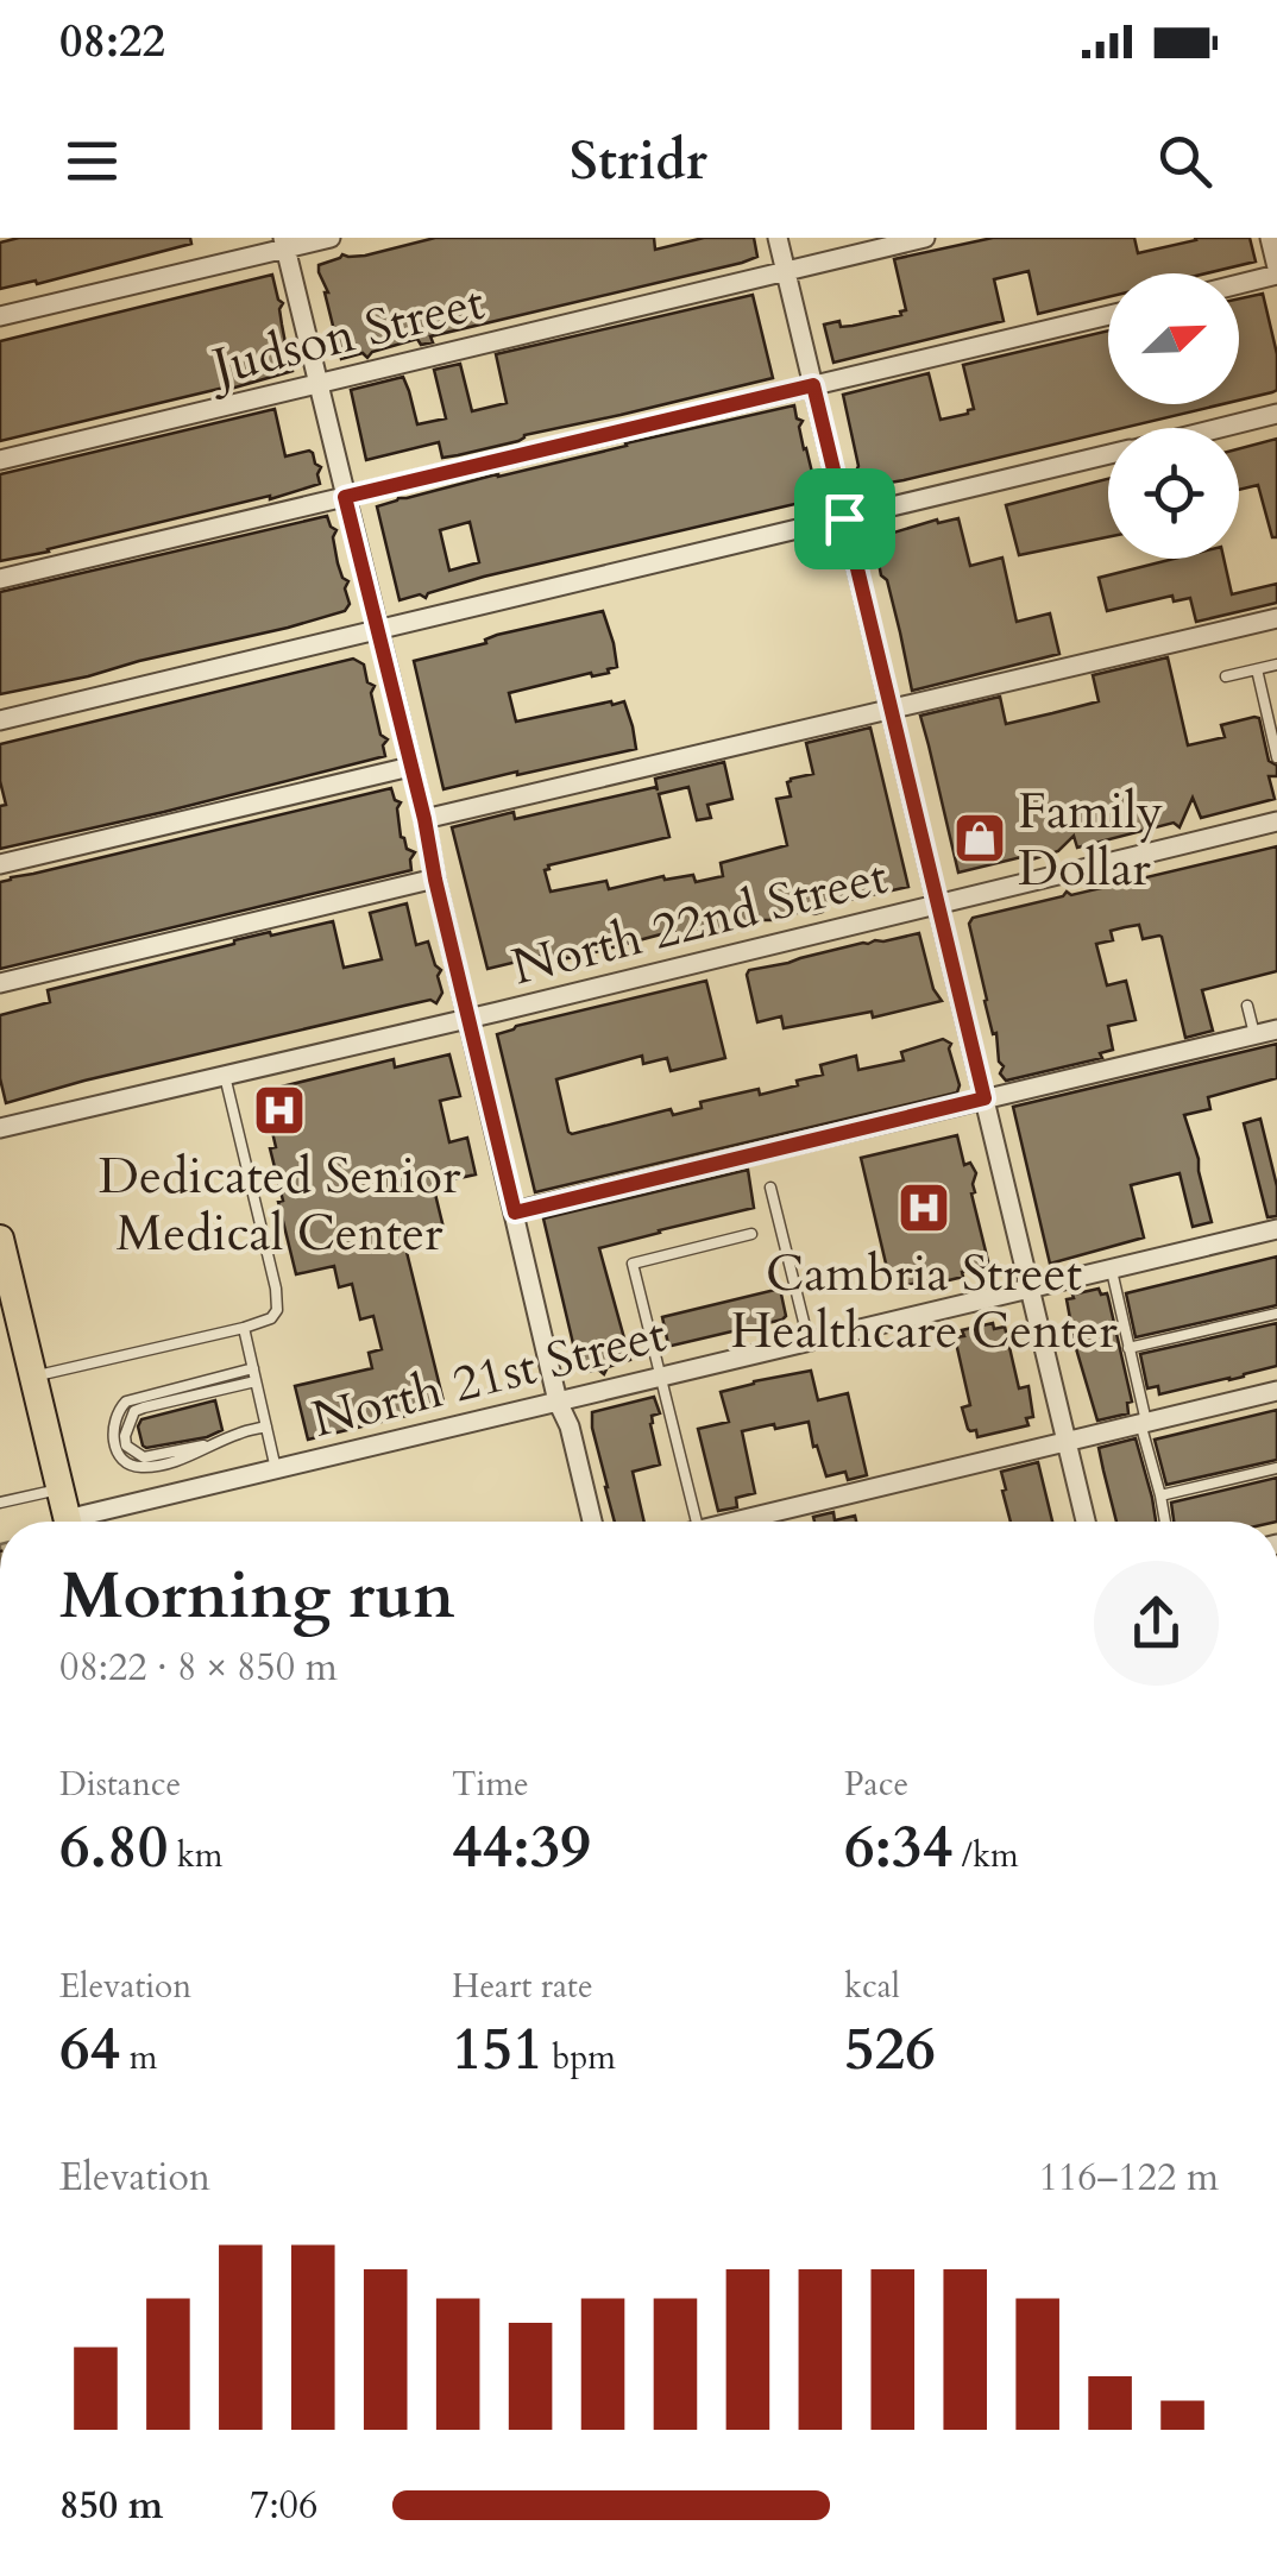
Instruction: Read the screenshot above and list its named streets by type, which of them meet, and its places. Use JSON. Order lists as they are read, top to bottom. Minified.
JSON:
{"streets":{"street":["Judson Street","North 22nd Street","North 21st Street"]},"places":{"shop":["Family Dollar"],"hospital":["Dedicated Senior Medical Center","Cambria Street Healthcare Center"]},"north":"top right","page":{"status":"08:22","header":"Stridr","heading":["Morning run","08:22 · 8 × 850 m"],"stats":[["Distance","6.80 km"],["Time","44:39"],["Pace","6:34 /km"],["Elevation","64 m"],["Heart rate","151 bpm"],["kcal","526"]],"chart":["Elevation","116–122 m"],"list":[{"name":"850 m","note":"7:06"}]}}
